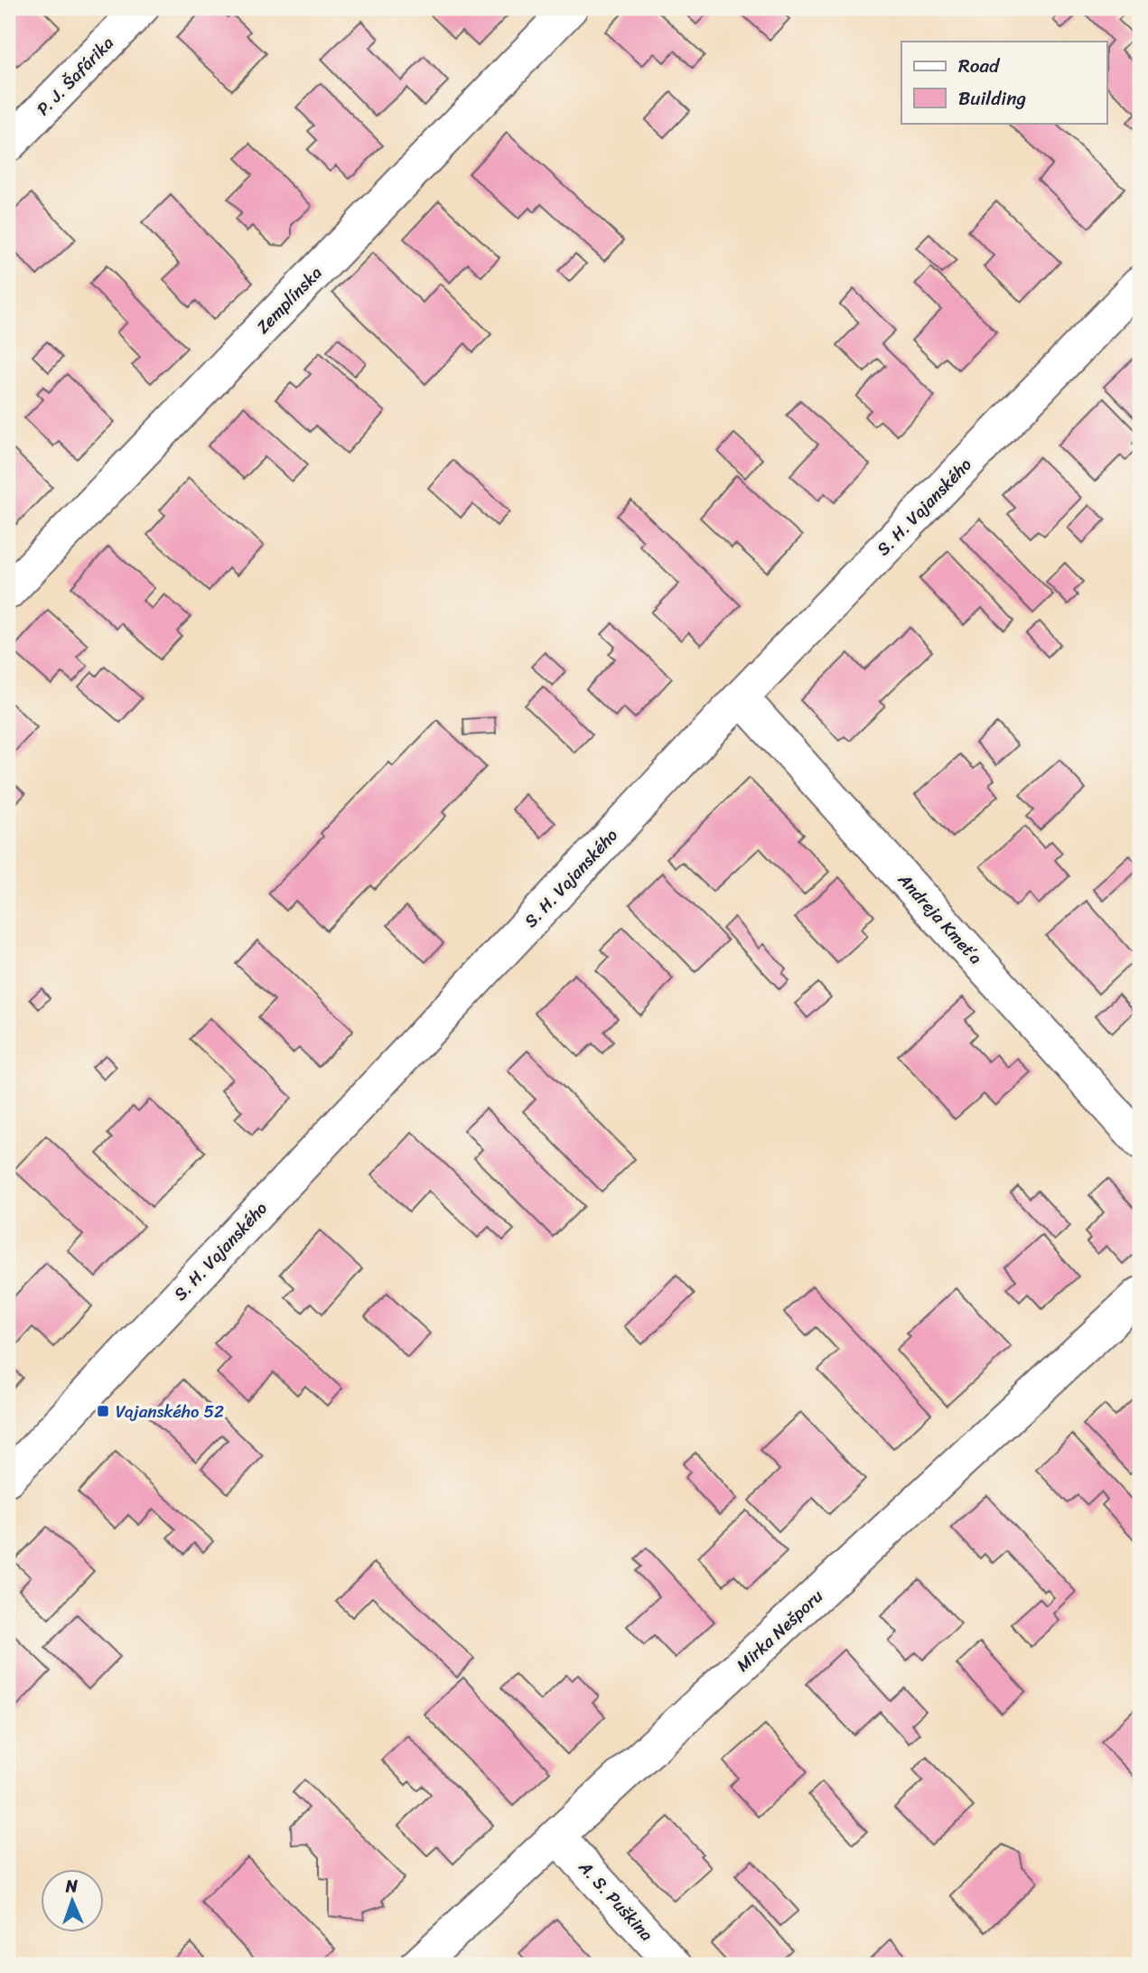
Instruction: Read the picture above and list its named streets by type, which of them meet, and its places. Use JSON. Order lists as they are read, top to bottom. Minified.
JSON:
{"streets":{"street":["P. J. Šafárika","Zemplínska","S. H. Vajanského","Andreja Kmeťa","Mirka Nešporu","A. S. Puškina"]},"crossings":[["S. H. Vajanského","Andreja Kmeťa"],["Mirka Nešporu","A. S. Puškina"]],"places":{"transit":["Vajanského 52"]},"legend":["Road","Building"],"north":"top"}
